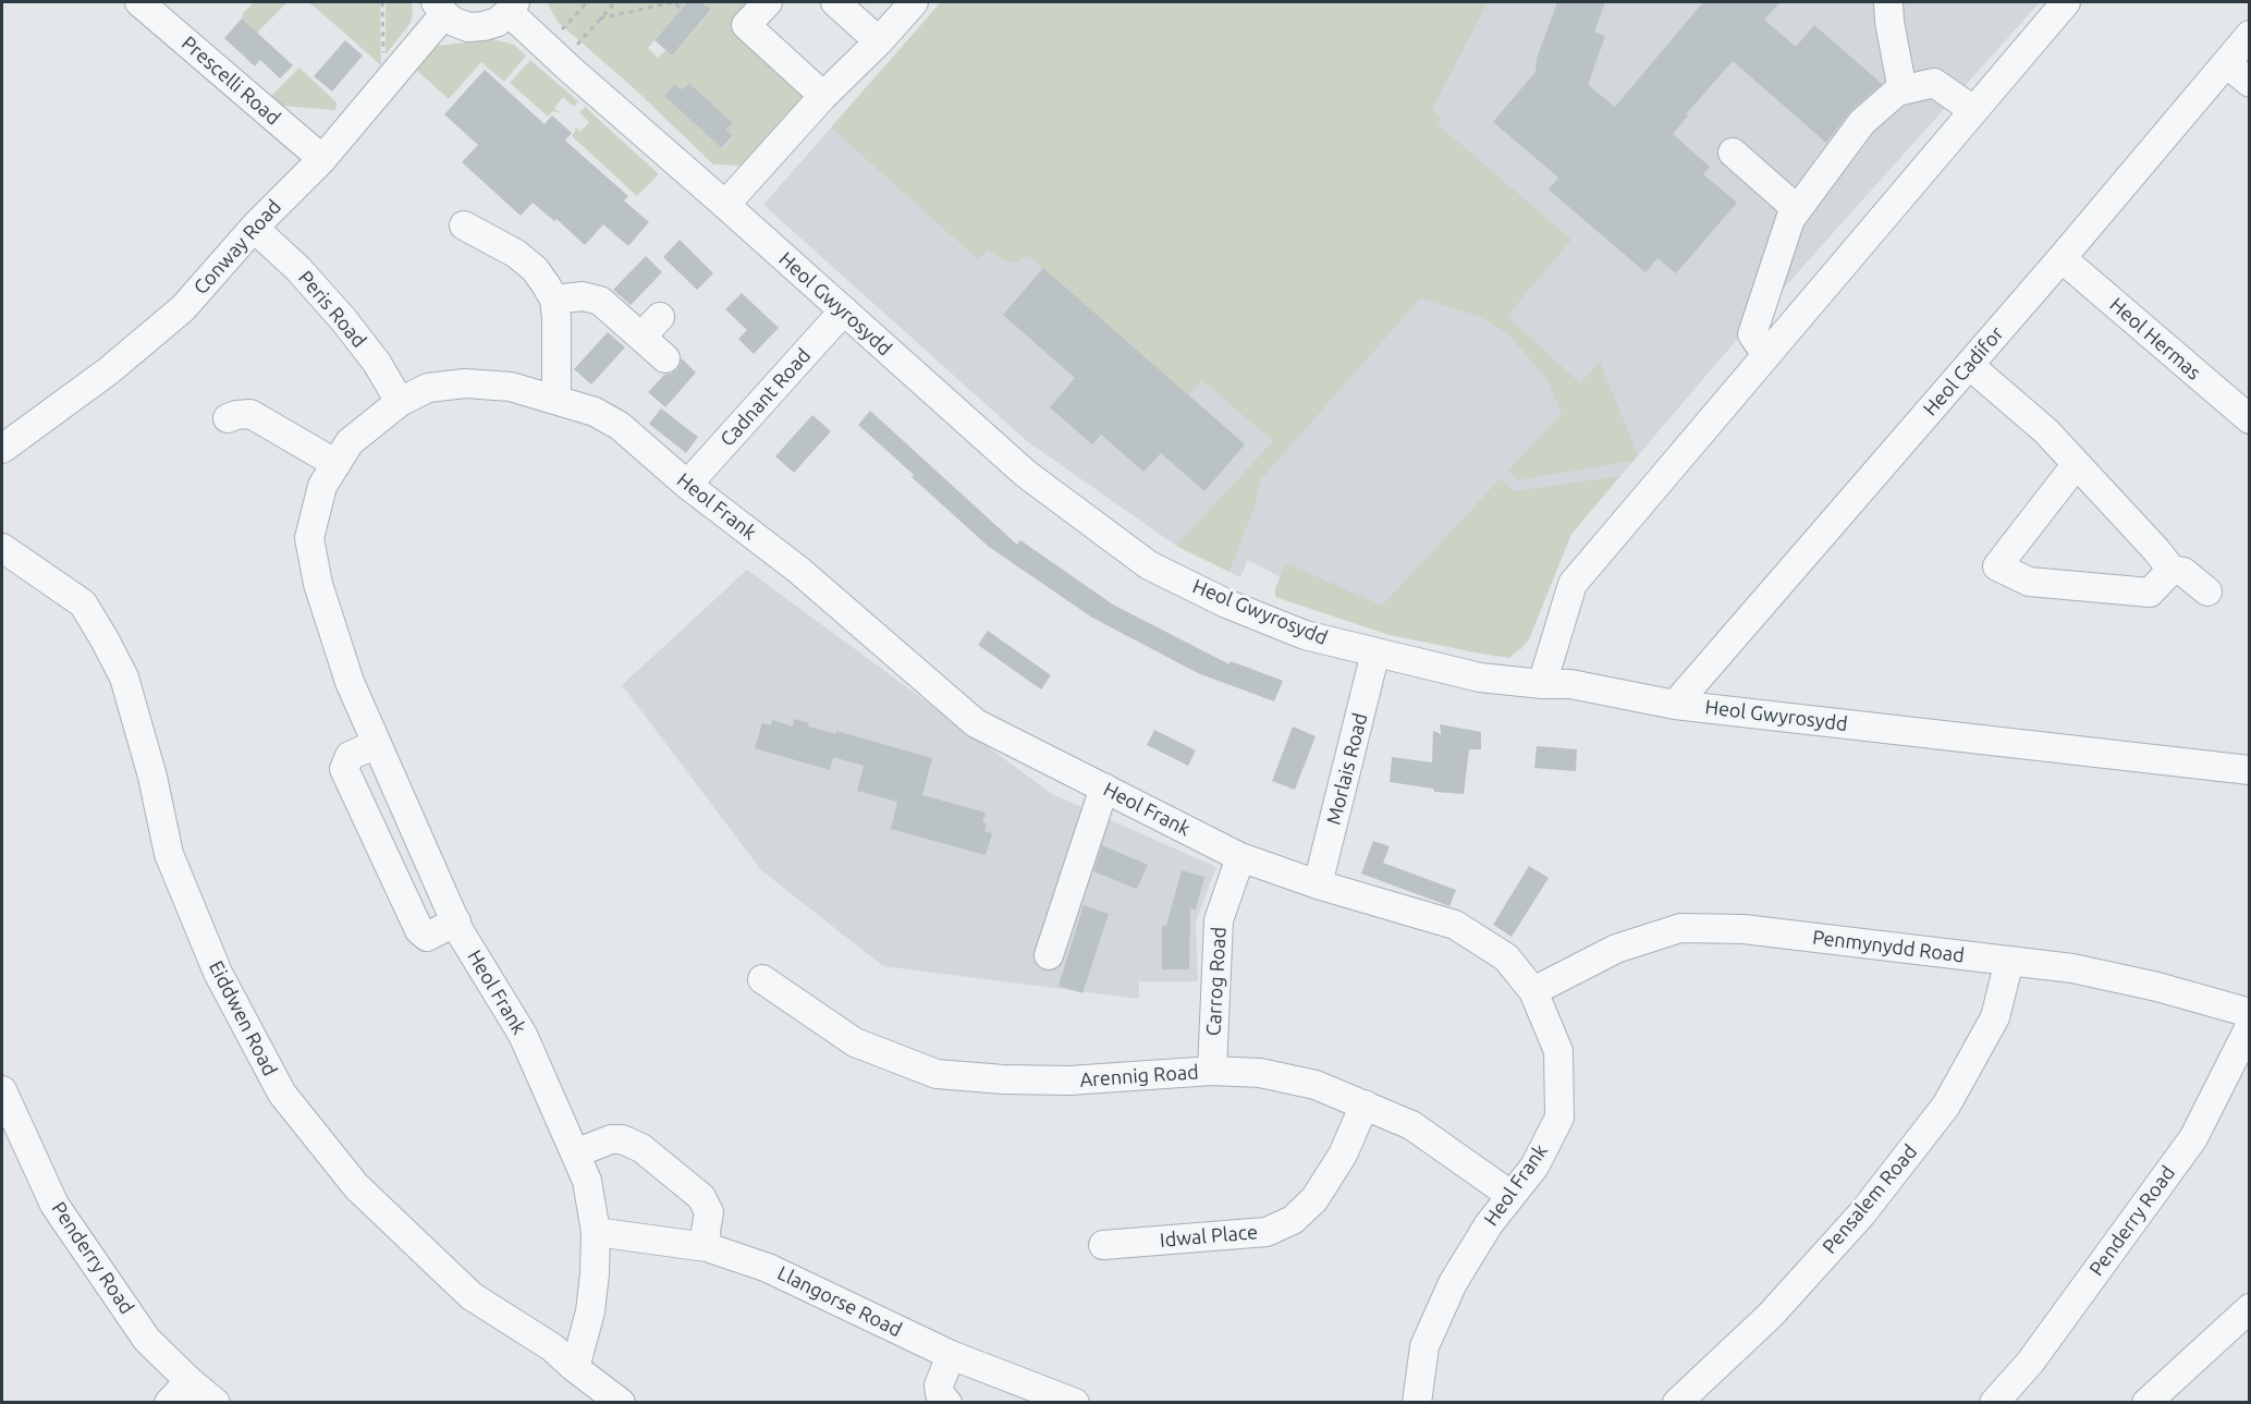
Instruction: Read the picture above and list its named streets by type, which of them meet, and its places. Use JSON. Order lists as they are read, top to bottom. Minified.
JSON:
{"streets":{"street":["Prescelli Road","Conway Road","Heol Gwyrosydd","Peris Road","Heol Hermas","Heol Cadifor","Cadnant Road","Heol Frank","Morlais Road","Penmynydd Road","Carrog Road","Eiddwen Road","Arennig Road","Pensalem Road","Penderry Road","Idwal Place","Llangorse Road"]},"crossings":[["Prescelli Road","Conway Road"],["Conway Road","Peris Road"],["Heol Gwyrosydd","Heol Cadifor"],["Heol Gwyrosydd","Cadnant Road"],["Heol Gwyrosydd","Morlais Road"],["Peris Road","Heol Frank"],["Heol Hermas","Heol Cadifor"],["Cadnant Road","Heol Frank"],["Heol Frank","Morlais Road"],["Heol Frank","Penmynydd Road"],["Heol Frank","Carrog Road"],["Heol Frank","Eiddwen Road"],["Heol Frank","Arennig Road"],["Heol Frank","Llangorse Road"],["Penmynydd Road","Pensalem Road"],["Carrog Road","Arennig Road"],["Arennig Road","Idwal Place"]]}
